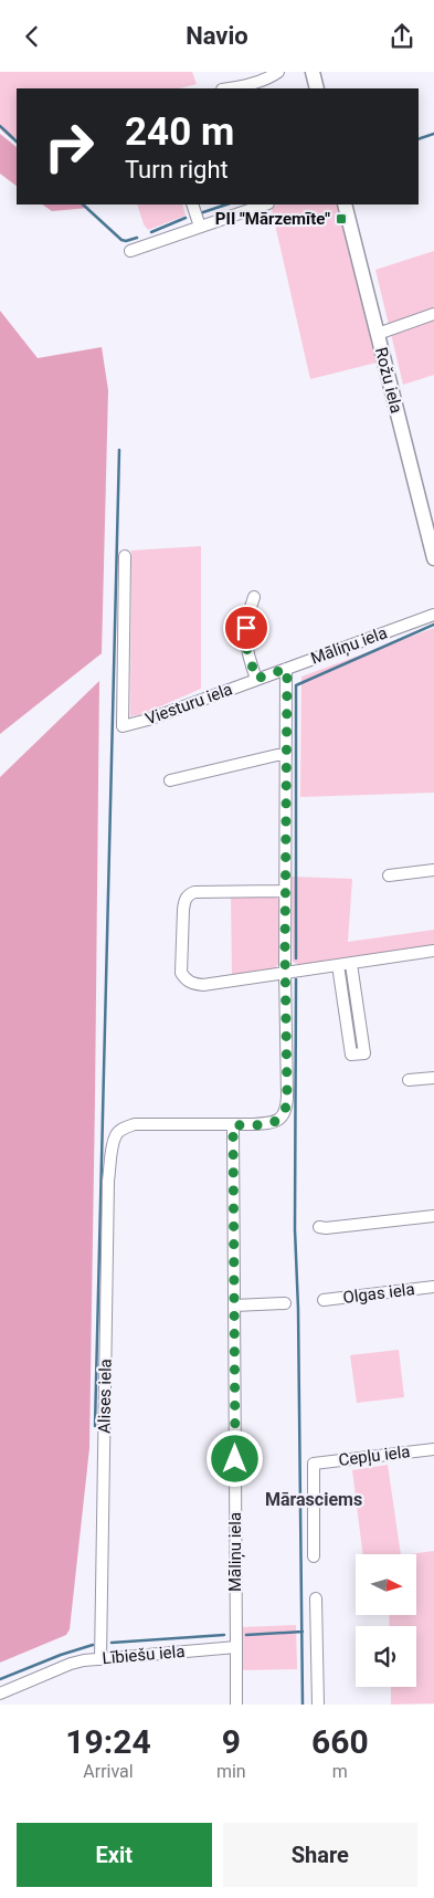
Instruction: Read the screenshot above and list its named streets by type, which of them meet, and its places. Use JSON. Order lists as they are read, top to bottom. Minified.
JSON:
{"streets":{"street":["Rožu iela","Māliņu iela","Viesturu iela","Olgas iela","Alises iela","Cepļu iela","Lībiešu iela"]},"crossings":[["Māliņu iela","Viesturu iela"],["Māliņu iela","Alises iela"],["Māliņu iela","Lībiešu iela"],["Alises iela","Lībiešu iela"]],"districts":["Mārasciems"],"places":{"transit":["PII \"Mārzemīte\""]},"north":"right","page":{"header":"Navio","turn":["240 m","Turn right"],"eta":["19:24","Arrival","9","min","660","m"],"buttons":["Exit","Share"]}}
